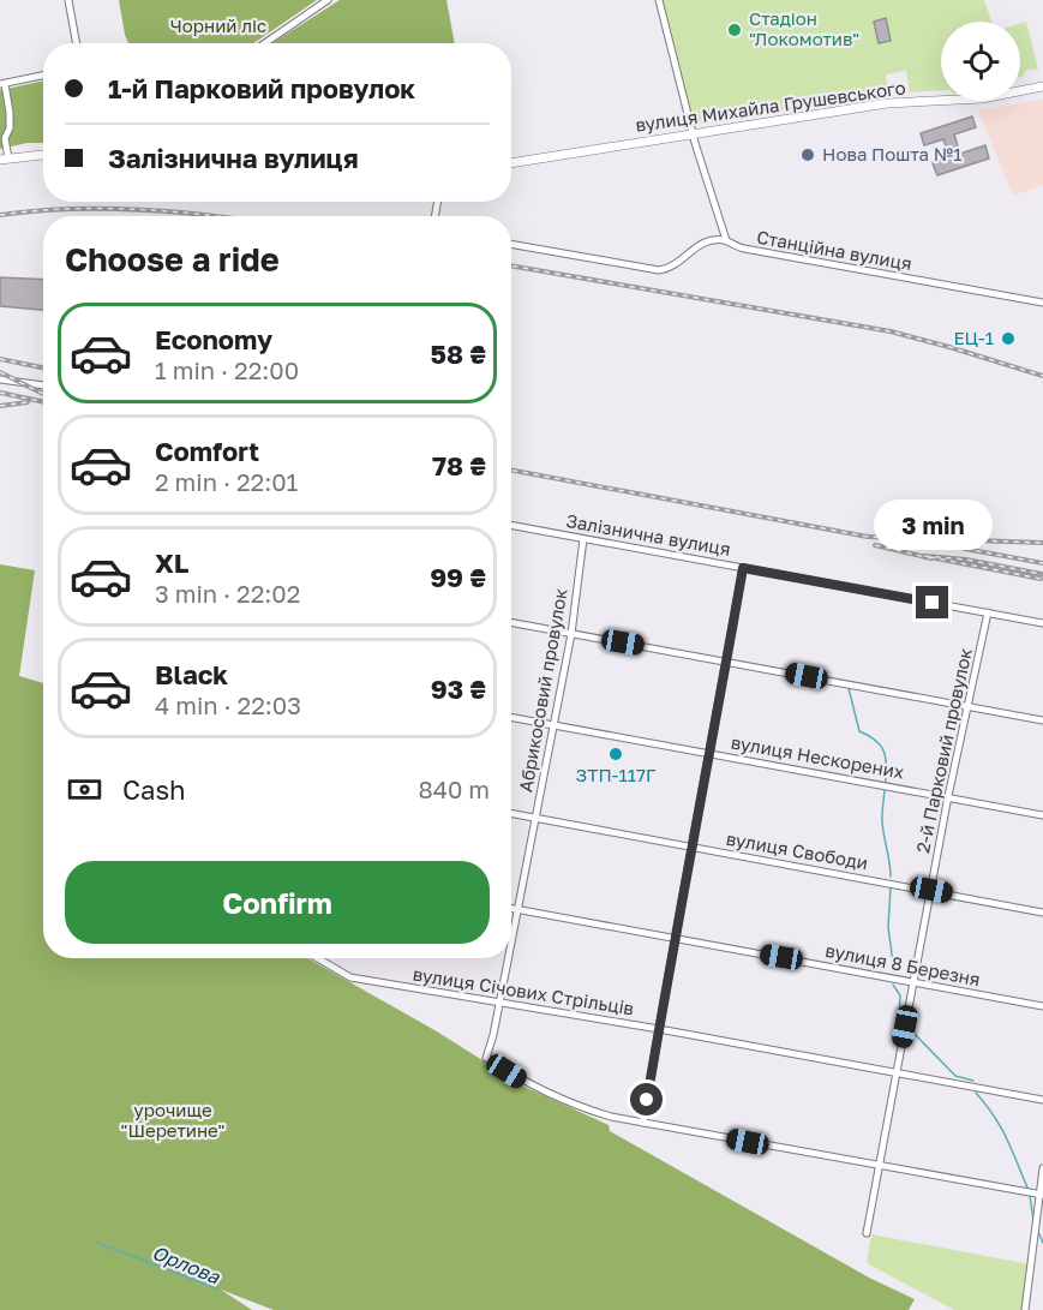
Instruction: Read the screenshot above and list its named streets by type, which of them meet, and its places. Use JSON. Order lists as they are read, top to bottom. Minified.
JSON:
{"streets":{"main road":["вулиця Михайла Грушевського"],"street":["Станційна вулиця","Залізнична вулиця","Абрикосовий провулок","2-й Парковий провулок","вулиця Нескорених","вулиця Свободи","вулиця 8 Березня","вулиця Січових Стрільців"]},"crossings":[["Залізнична вулиця","Абрикосовий провулок"],["Залізнична вулиця","2-й Парковий провулок"],["Абрикосовий провулок","вулиця Нескорених"],["Абрикосовий провулок","вулиця Свободи"],["Абрикосовий провулок","вулиця 8 Березня"],["Абрикосовий провулок","вулиця Січових Стрільців"],["2-й Парковий провулок","вулиця Нескорених"],["2-й Парковий провулок","вулиця Свободи"],["2-й Парковий провулок","вулиця 8 Березня"],["2-й Парковий провулок","вулиця Січових Стрільців"]],"water":["Орлова"],"parks":["Чорний ліс","урочище \"Шеретине\""],"places":["Стадіон \"Локомотив\"","Нова Пошта №1","ЕЦ-1","ЗТП-117Г"],"page":{"banner":["1-й Парковий провулок","Залізнична вулиця"],"heading":"Choose a ride","list":[{"name":"Economy","note":"1 min · 22:00","value":"58 ₴"},{"name":"Comfort","note":"2 min · 22:01","value":"78 ₴"},{"name":"XL","note":"3 min · 22:02","value":"99 ₴"},{"name":"Black","note":"4 min · 22:03","value":"93 ₴"}],"bubble":"3 min","pay":["Cash","840 m"],"buttons":"Confirm"}}
